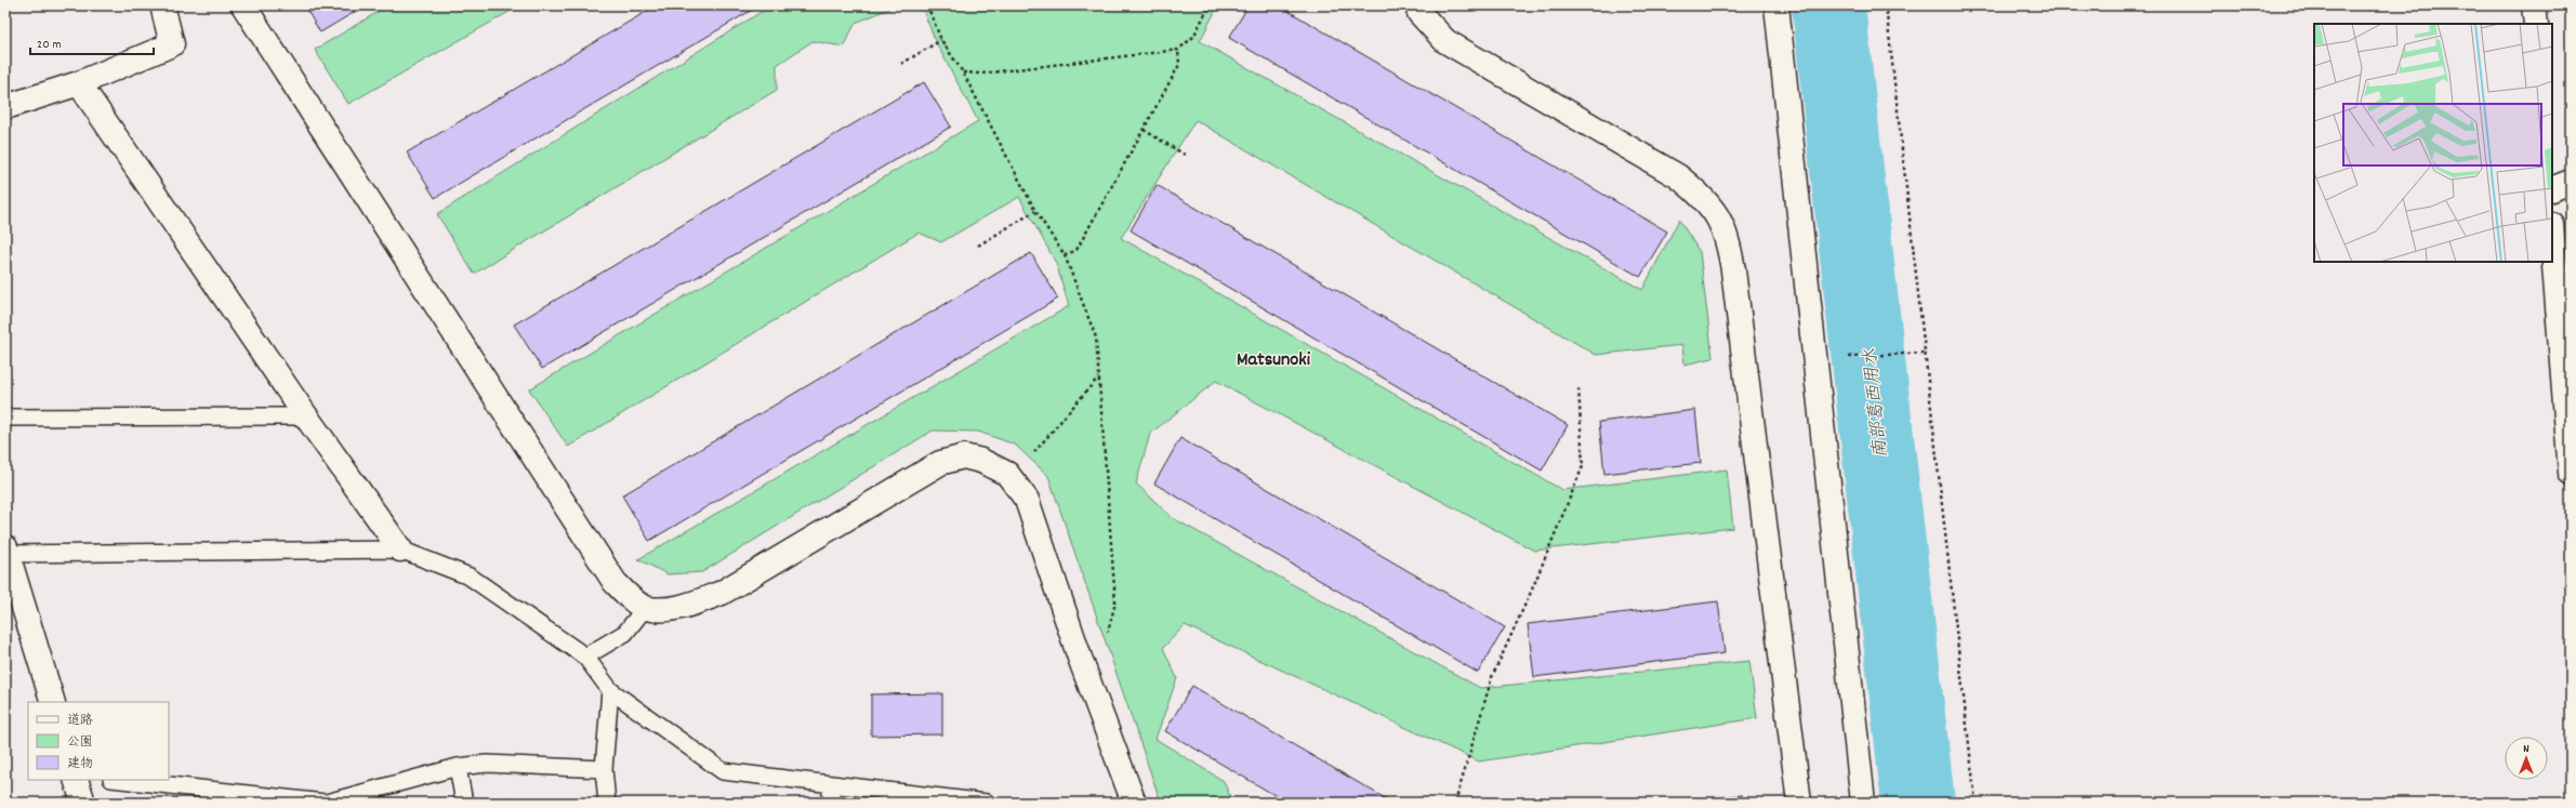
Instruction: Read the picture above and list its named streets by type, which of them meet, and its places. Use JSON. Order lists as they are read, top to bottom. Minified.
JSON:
{"districts":["Matsunoki"],"water":["南部葛西用水"],"legend":["道路","公園","建物"],"scale_bar":"20 m","north":"top"}
